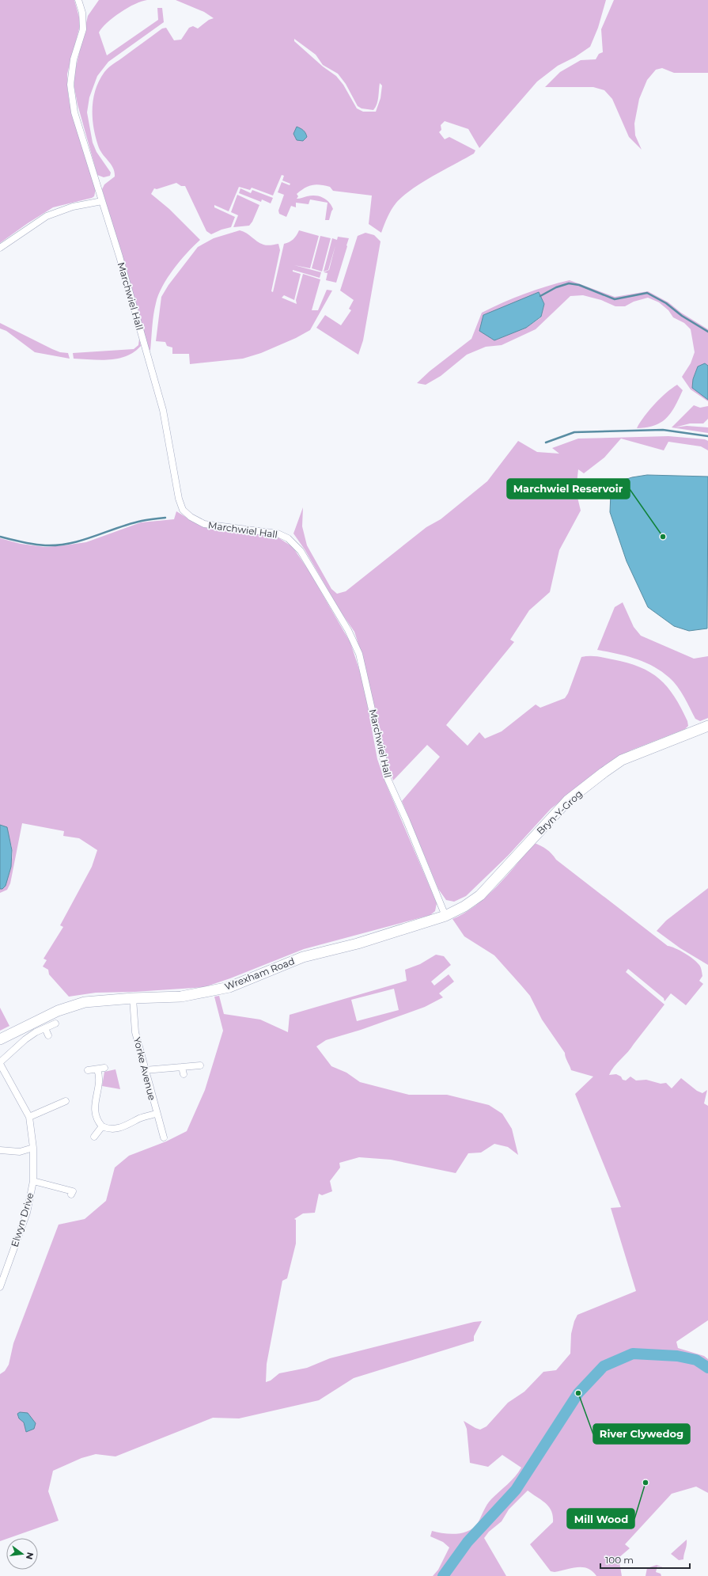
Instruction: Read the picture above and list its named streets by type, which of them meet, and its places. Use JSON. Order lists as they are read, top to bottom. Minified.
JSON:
{"streets":{"main road":["Bryn-Y-Grog","Wrexham Road"],"street":["Marchwiel Hall","Yorke Avenue","Elwyn Drive"]},"crossings":[["Marchwiel Hall","Bryn-Y-Grog"],["Marchwiel Hall","Wrexham Road"],["Bryn-Y-Grog","Wrexham Road"],["Wrexham Road","Yorke Avenue"]],"places":["Marchwiel Reservoir","River Clywedog","Mill Wood"],"scale_bar":"100 m","north":"right"}
